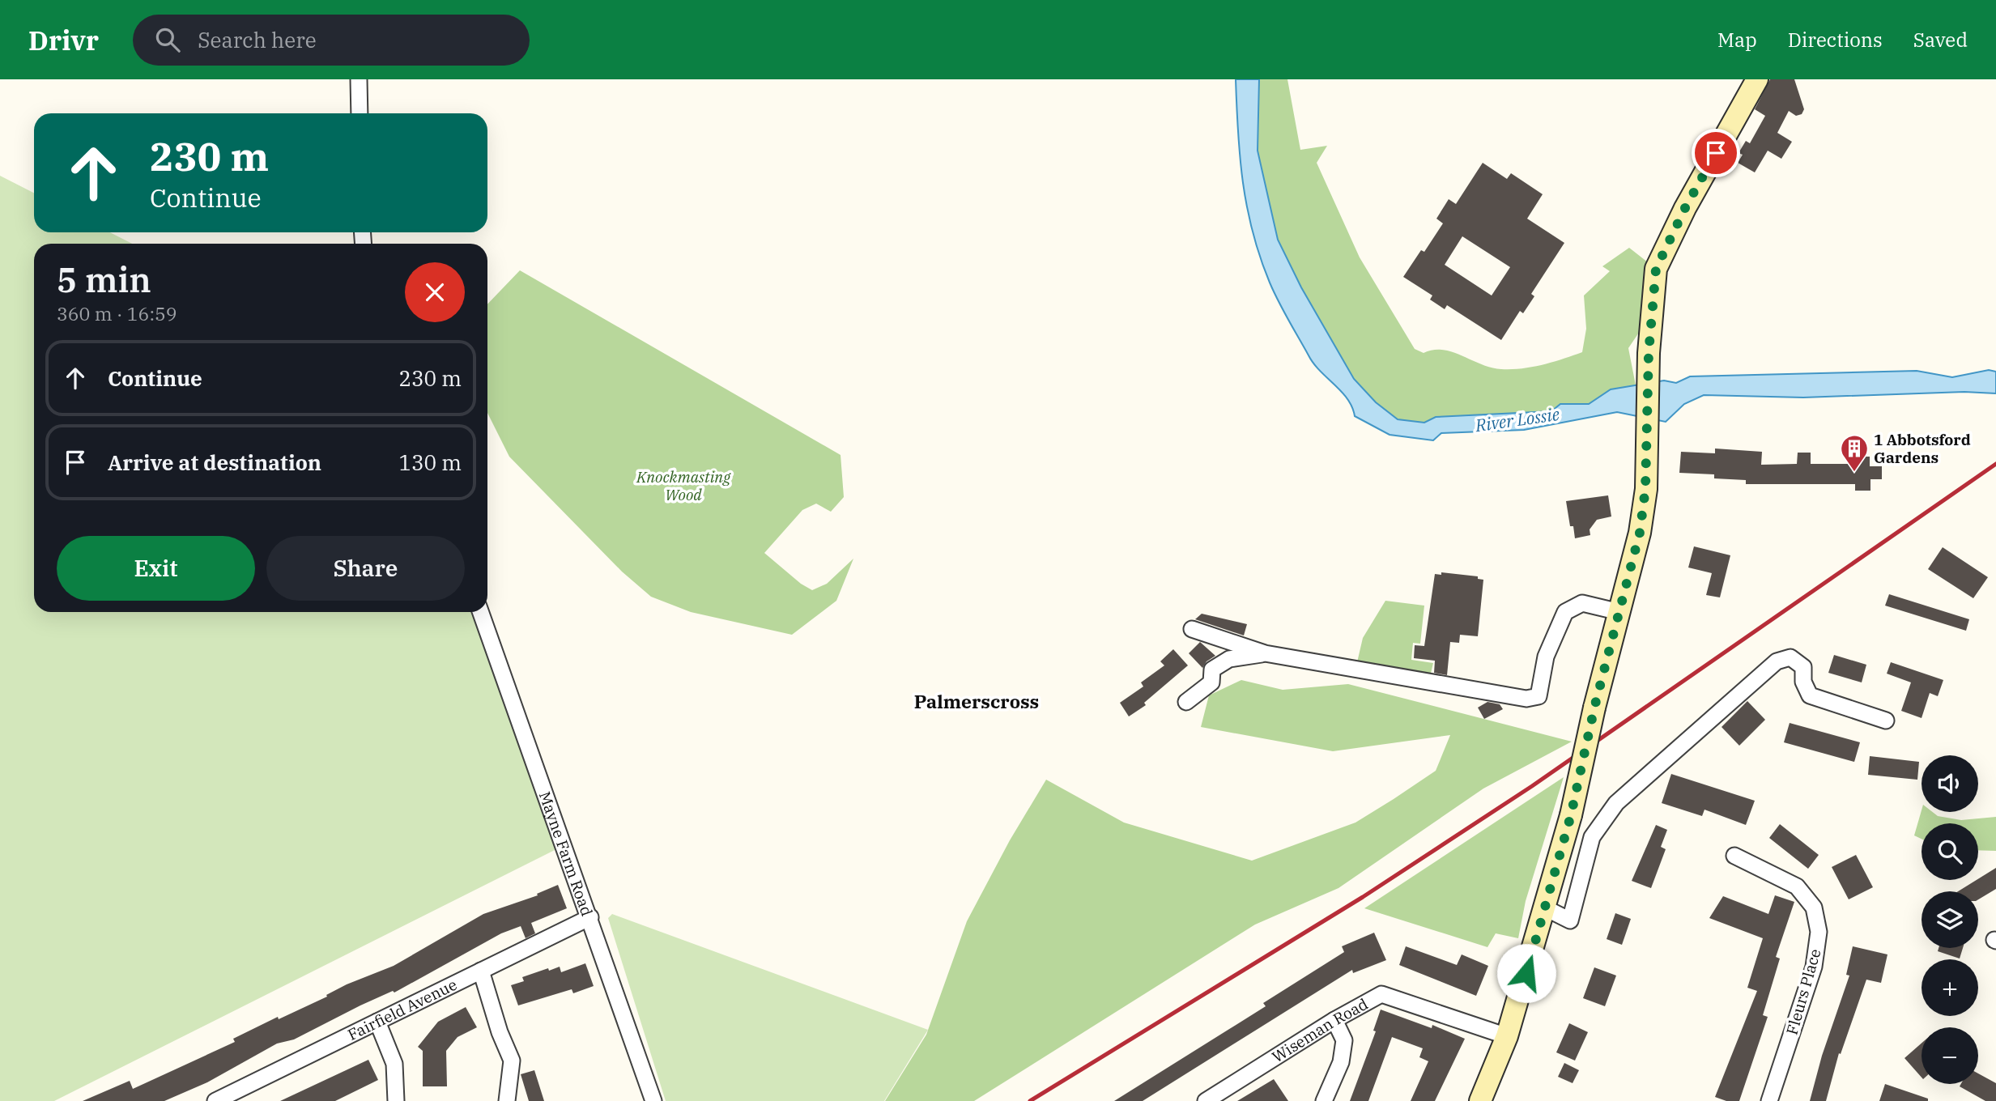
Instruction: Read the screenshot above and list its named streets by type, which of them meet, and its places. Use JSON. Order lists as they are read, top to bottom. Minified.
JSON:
{"streets":{"street":["Mayne Farm Road","Fleurs Place","Fairfield Avenue","Wiseman Road"]},"crossings":[["Mayne Farm Road","Fairfield Avenue"]],"districts":["Palmerscross"],"water":["River Lossie"],"parks":["Knockmasting Wood"],"places":{"building":["1 Abbotsford Gardens"]},"page":{"header":"Drivr","search":"Search here","nav":["Map","Directions","Saved"],"turn":["230 m","Continue"],"heading":["5 min","360 m · 16:59"],"list":[{"name":"Continue","value":"230 m"},{"name":"Arrive at destination","value":"130 m"}],"buttons":["Exit","Share"],"map_buttons":["+","−"]}}
